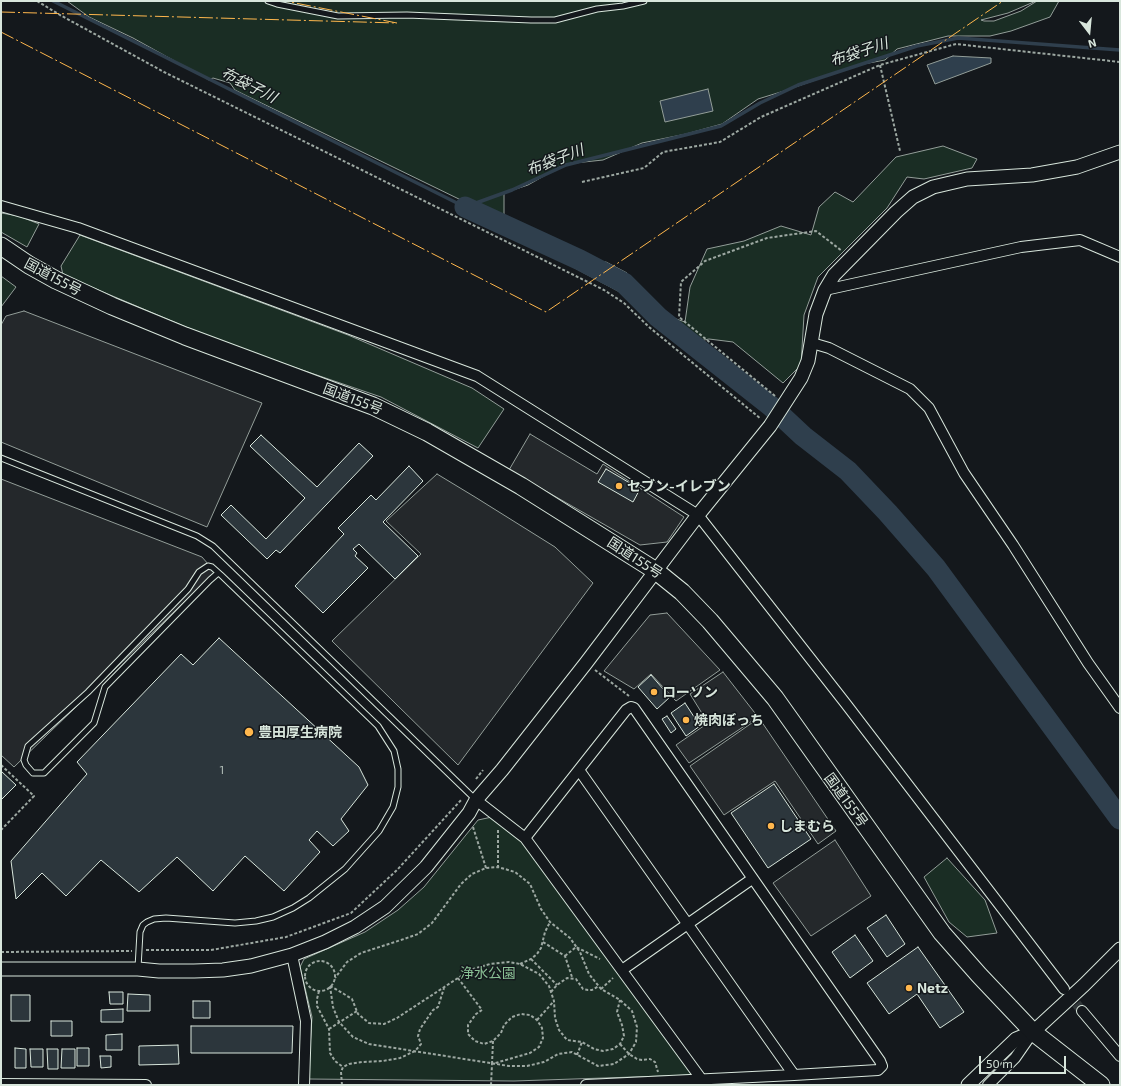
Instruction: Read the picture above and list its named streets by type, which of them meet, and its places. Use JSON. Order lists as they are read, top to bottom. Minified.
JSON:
{"streets":{"highway":["国道155号"]},"water":["布袋子川"],"parks":["浄水公園"],"places":["セブン-イレブン","ローソン","焼肉ぼっち","豊田厚生病院","しまむら","Netz"],"house_numbers":["1"],"scale_bar":"50 m","north":"bottom"}
